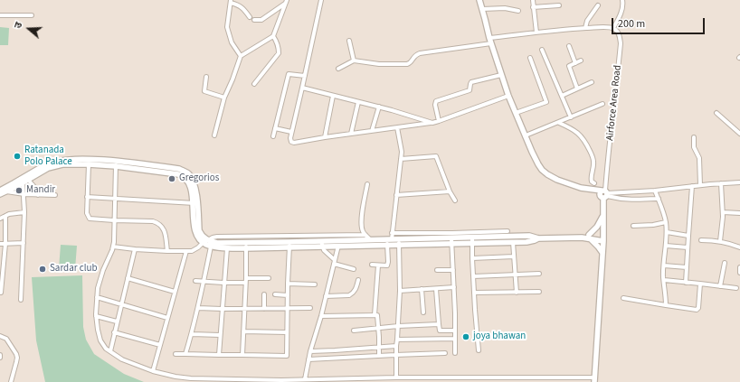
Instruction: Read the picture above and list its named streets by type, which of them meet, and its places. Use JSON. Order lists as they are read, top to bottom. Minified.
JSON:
{"streets":{"street":["Airforce Area Road"]},"places":["Ratanada Polo Palace","Gregorios","Mandir","Sardar club","joya bhawan"],"scale_bar":"200 m","north":"left"}
